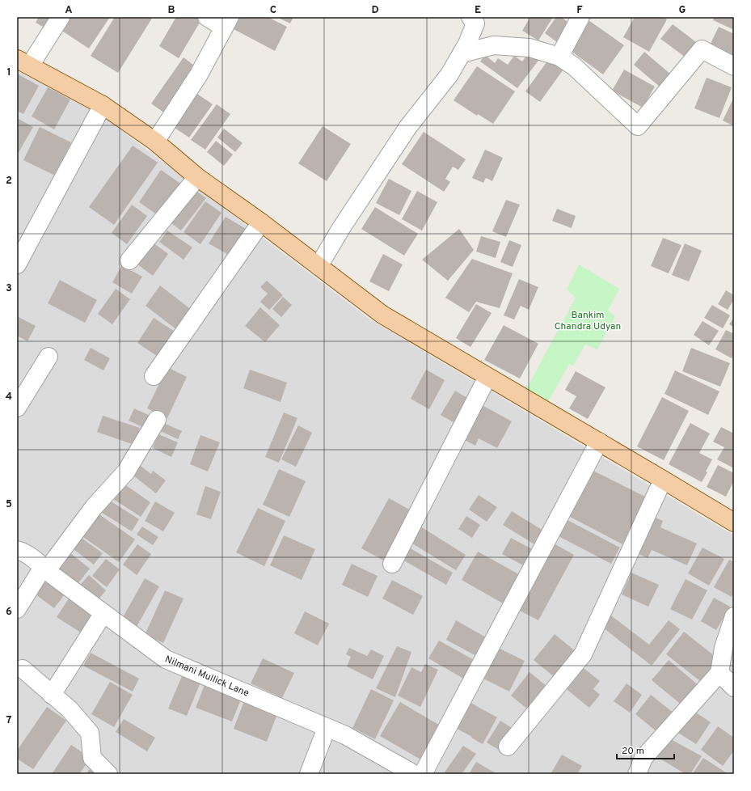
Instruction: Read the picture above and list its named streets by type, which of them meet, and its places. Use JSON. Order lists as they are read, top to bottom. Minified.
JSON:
{"streets":{"street":["Nilmani Mullick Lane"]},"parks":["Bankim Chandra Udyan"],"scale_bar":"20 m","grid":{"columns":["A","B","C","D","E","F","G"],"rows":["1","2","3","4","5","6","7"]}}
